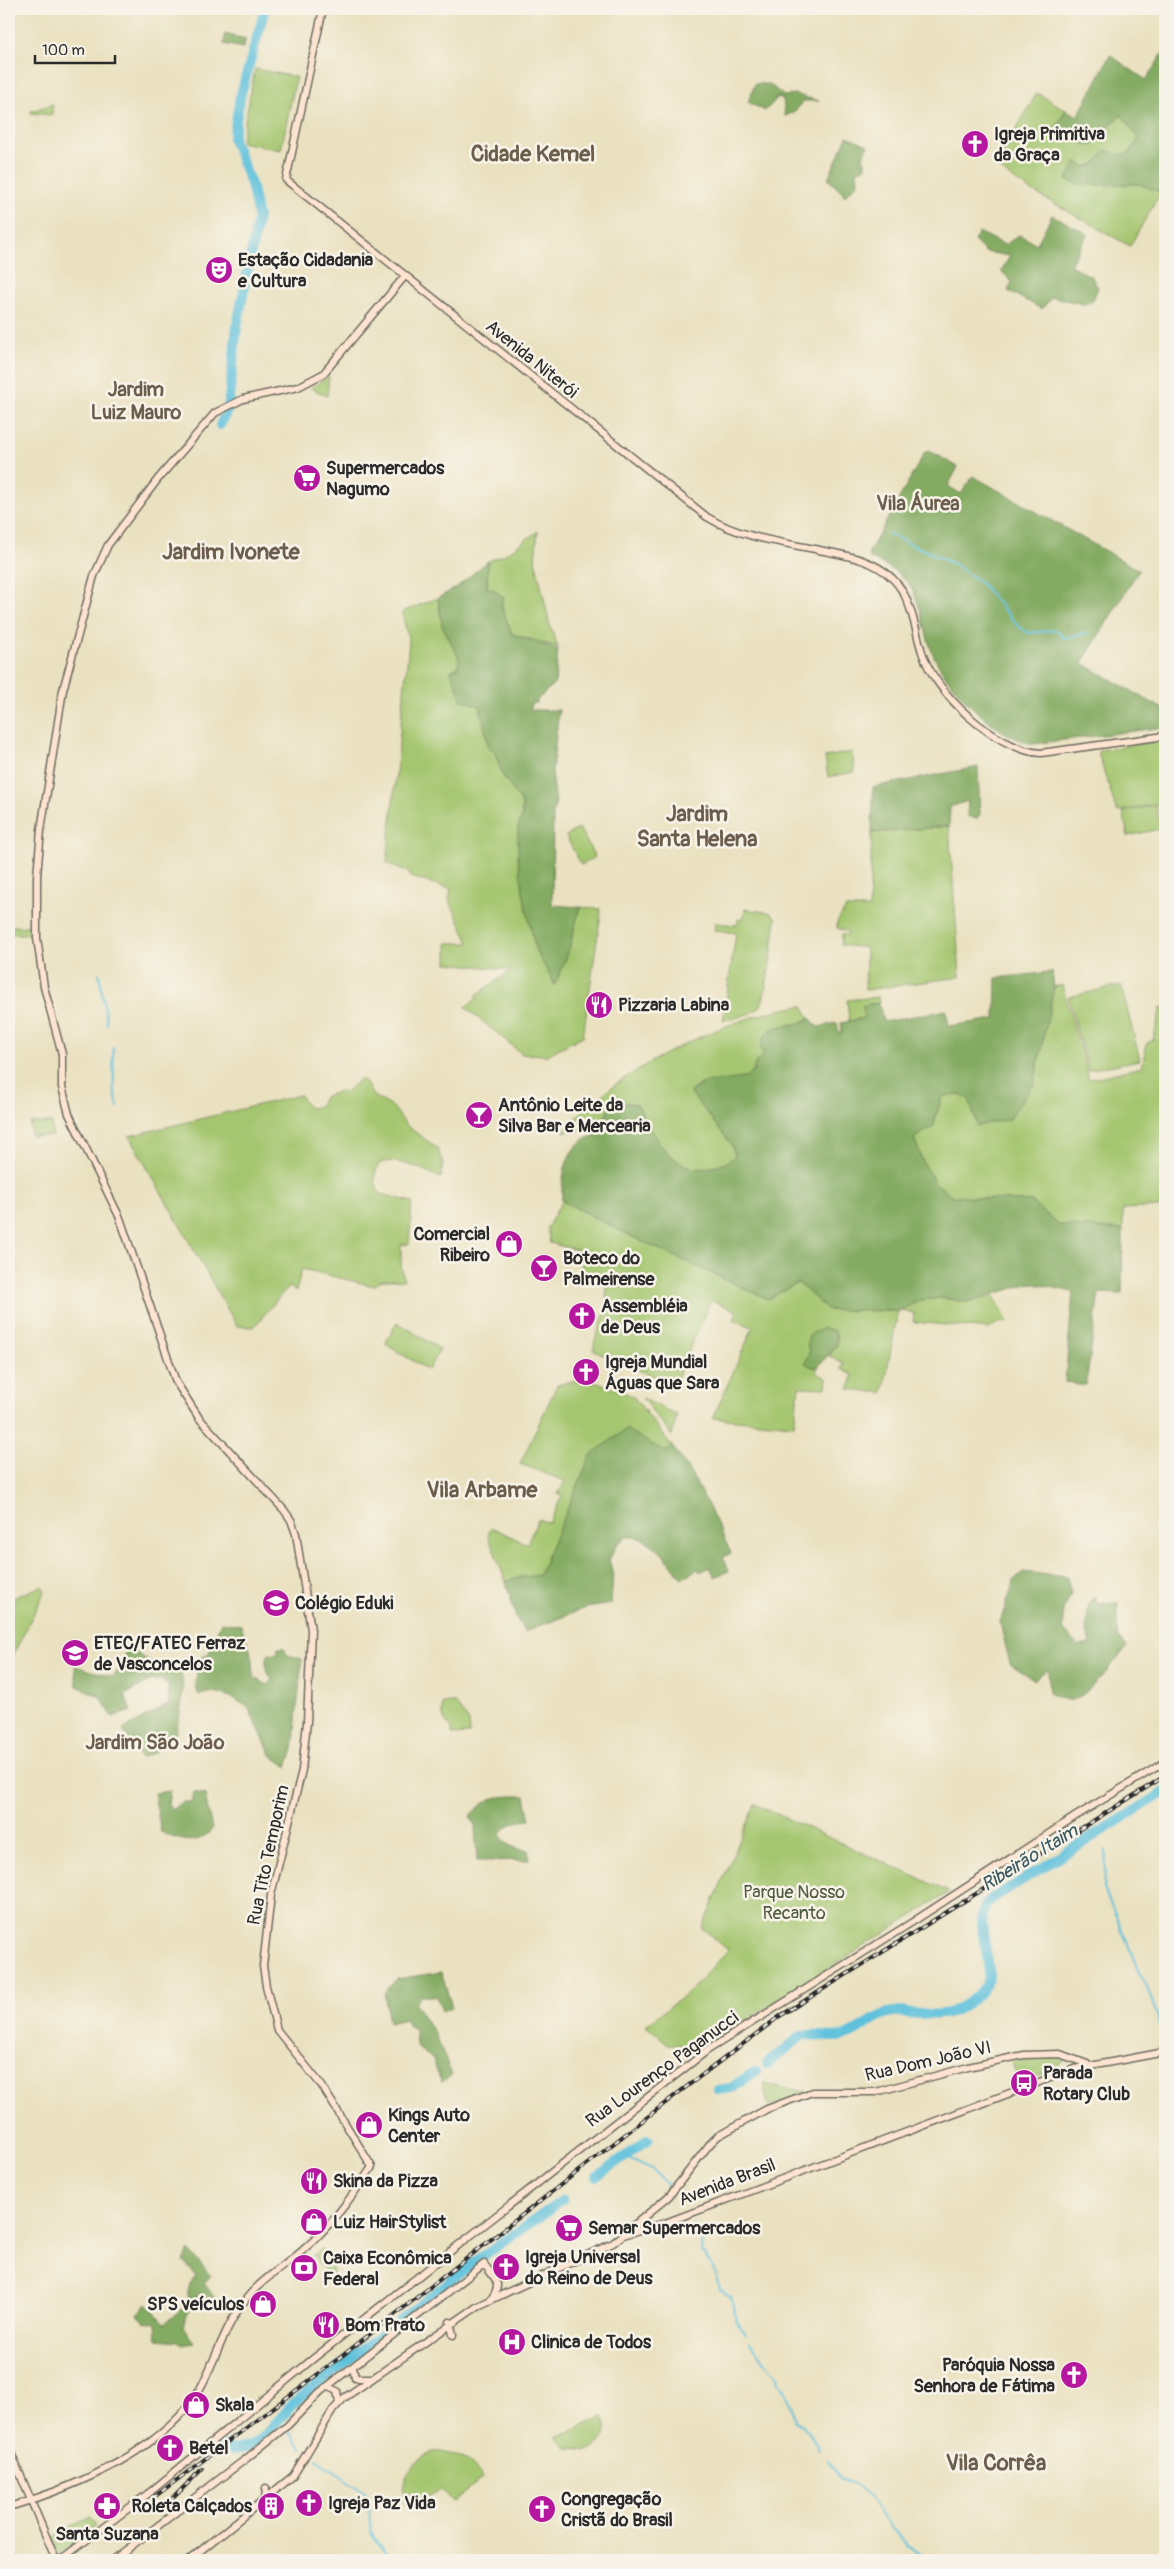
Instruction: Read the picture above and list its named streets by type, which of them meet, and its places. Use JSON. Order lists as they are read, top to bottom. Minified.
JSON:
{"streets":{"main road":["Avenida Niterói","Rua Tito Temporim","Rua Dom João VI","Rua Lourenço Paganucci","Avenida Brasil"]},"crossings":[["Avenida Niterói","Rua Tito Temporim"],["Rua Dom João VI","Avenida Brasil"]],"districts":["Cidade Kemel","Jardim Luiz Mauro","Vila Áurea","Jardim Ivonete","Jardim Santa Helena","Vila Arbame","Jardim São João","Vila Corrêa"],"water":["Ribeirão Itaim"],"parks":["Parque Nosso Recanto"],"places":{"church":["Igreja Primitiva da Graça","Assembléia de Deus","Igreja Mundial Águas que Sara","Igreja Universal do Reino de Deus","Paróquia Nossa Senhora de Fátima","Betel","Igreja Paz Vida","Congregação Cristã do Brasil"],"theatre":["Estação Cidadania e Cultura"],"supermarket":["Supermercados Nagumo","Semar Supermercados"],"restaurant":["Pizzaria Labina","Skina da Pizza","Bom Prato"],"bar":["Antônio Leite da Silva Bar e Mercearia","Boteco do Palmeirense"],"shop":["Comercial Ribeiro","Kings Auto Center","Luiz HairStylist","SPS veículos","Skala"],"school or university":["Colégio Eduki","ETEC/FATEC Ferraz de Vasconcelos"],"bus stop":["Parada Rotary Club"],"bank":["Caixa Econômica Federal"],"hospital":["Clinica de Todos"],"pharmacy":["Santa Suzana"],"building":["Roleta Calçados"]},"scale_bar":"100 m"}
